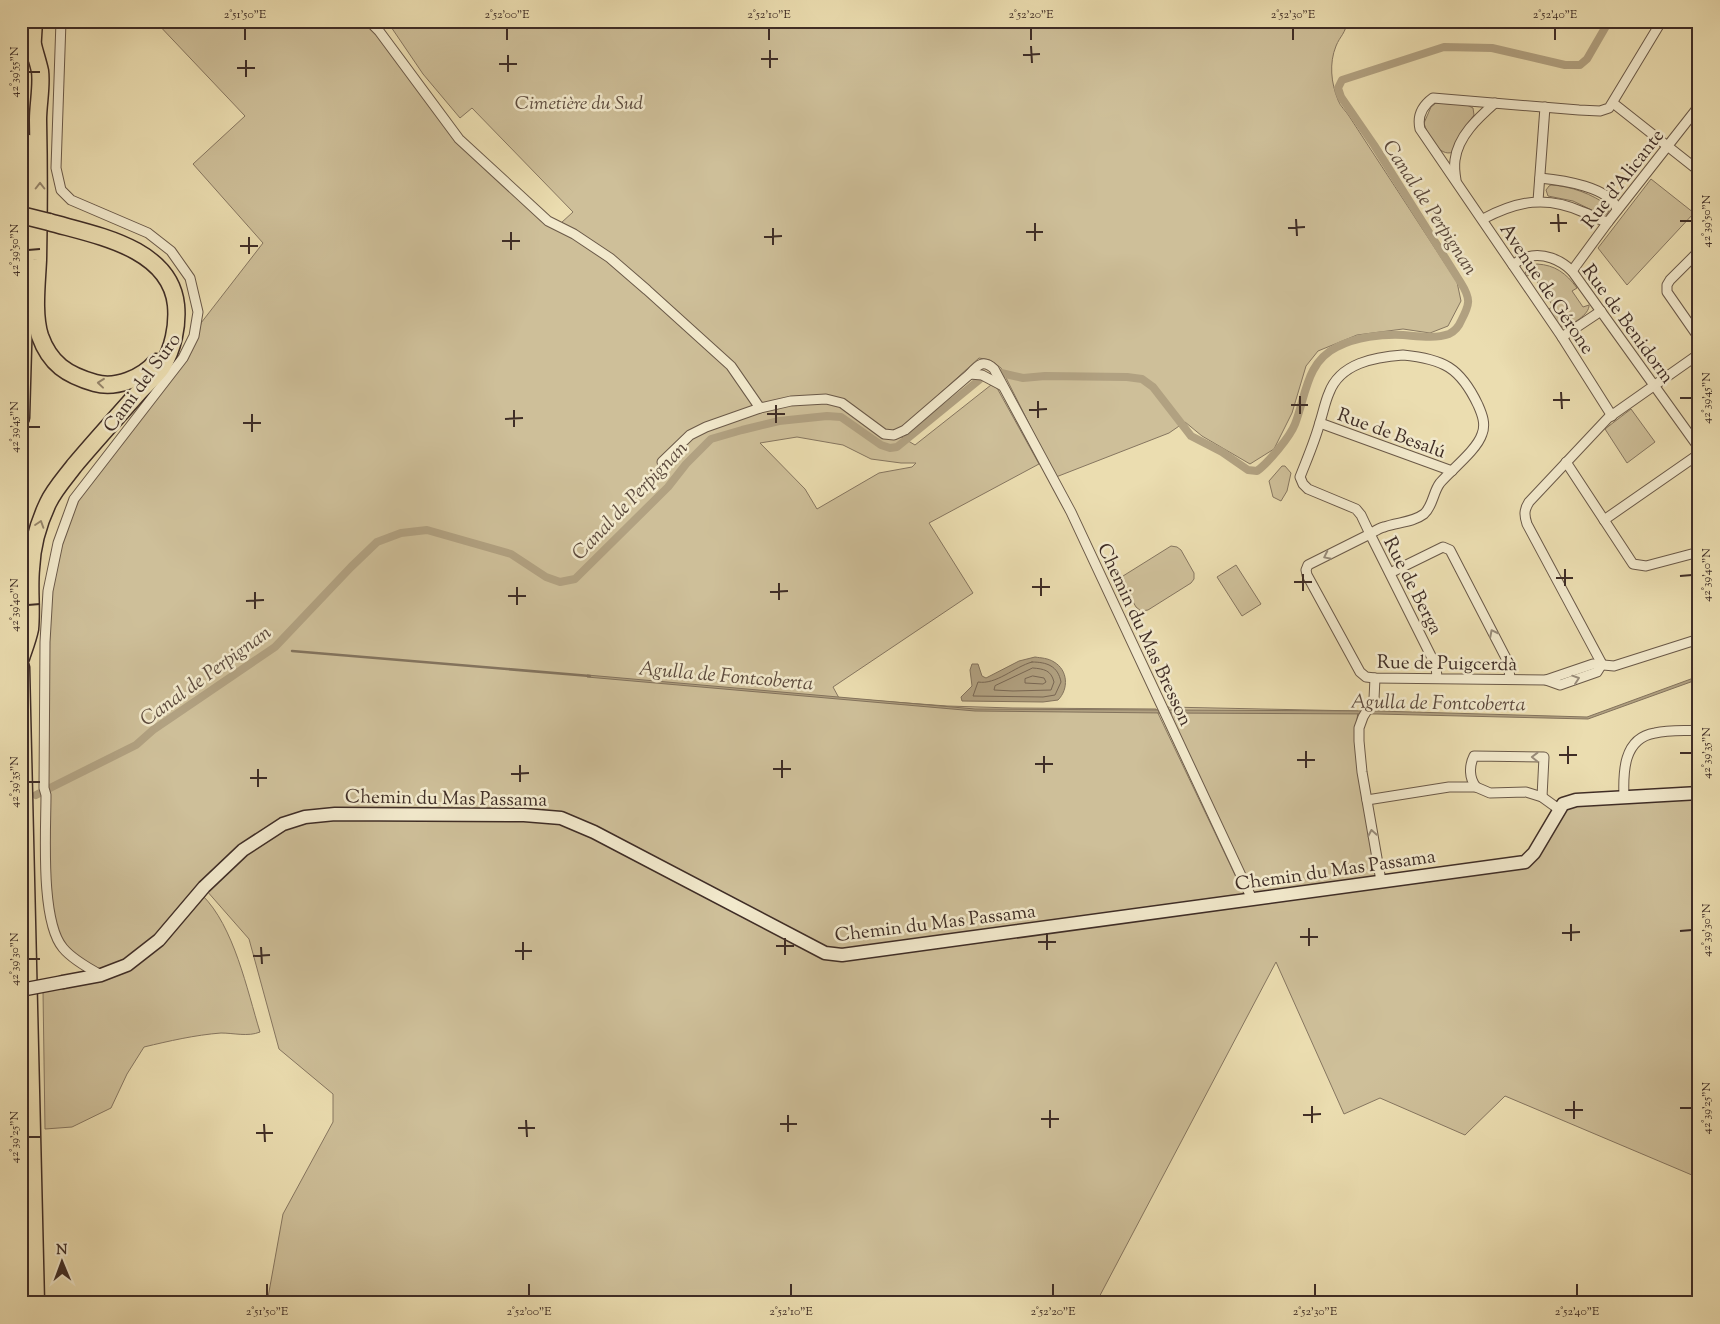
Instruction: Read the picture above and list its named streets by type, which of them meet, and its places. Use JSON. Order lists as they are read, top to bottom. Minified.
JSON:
{"streets":{"street":["Rue d'Alicante","Avenue de Gérone","Rue de Benidorm","Cami del Suro","Rue de Besalú","Rue de Berga","Chemin du Mas Bresson","Rue de Puigcerdà","Chemin du Mas Passama"]},"crossings":[["Rue d'Alicante","Rue de Benidorm"],["Avenue de Gérone","Rue de Benidorm"],["Cami del Suro","Chemin du Mas Passama"],["Rue de Besalú","Rue de Berga"],["Rue de Berga","Rue de Puigcerdà"],["Chemin du Mas Bresson","Chemin du Mas Passama"]],"water":["Canal de Perpignan","Agulla de Fontcoberta"],"parks":["Cimetière du Sud"],"north":"top","coordinates":["2°51'50\"E","2°52'00\"E","2°52'10\"E","2°52'20\"E","2°52'30\"E","2°52'40\"E","42°39'55\"N","42°39'50\"N","42°39'45\"N","42°39'40\"N","42°39'35\"N","42°39'30\"N","42°39'25\"N"]}
